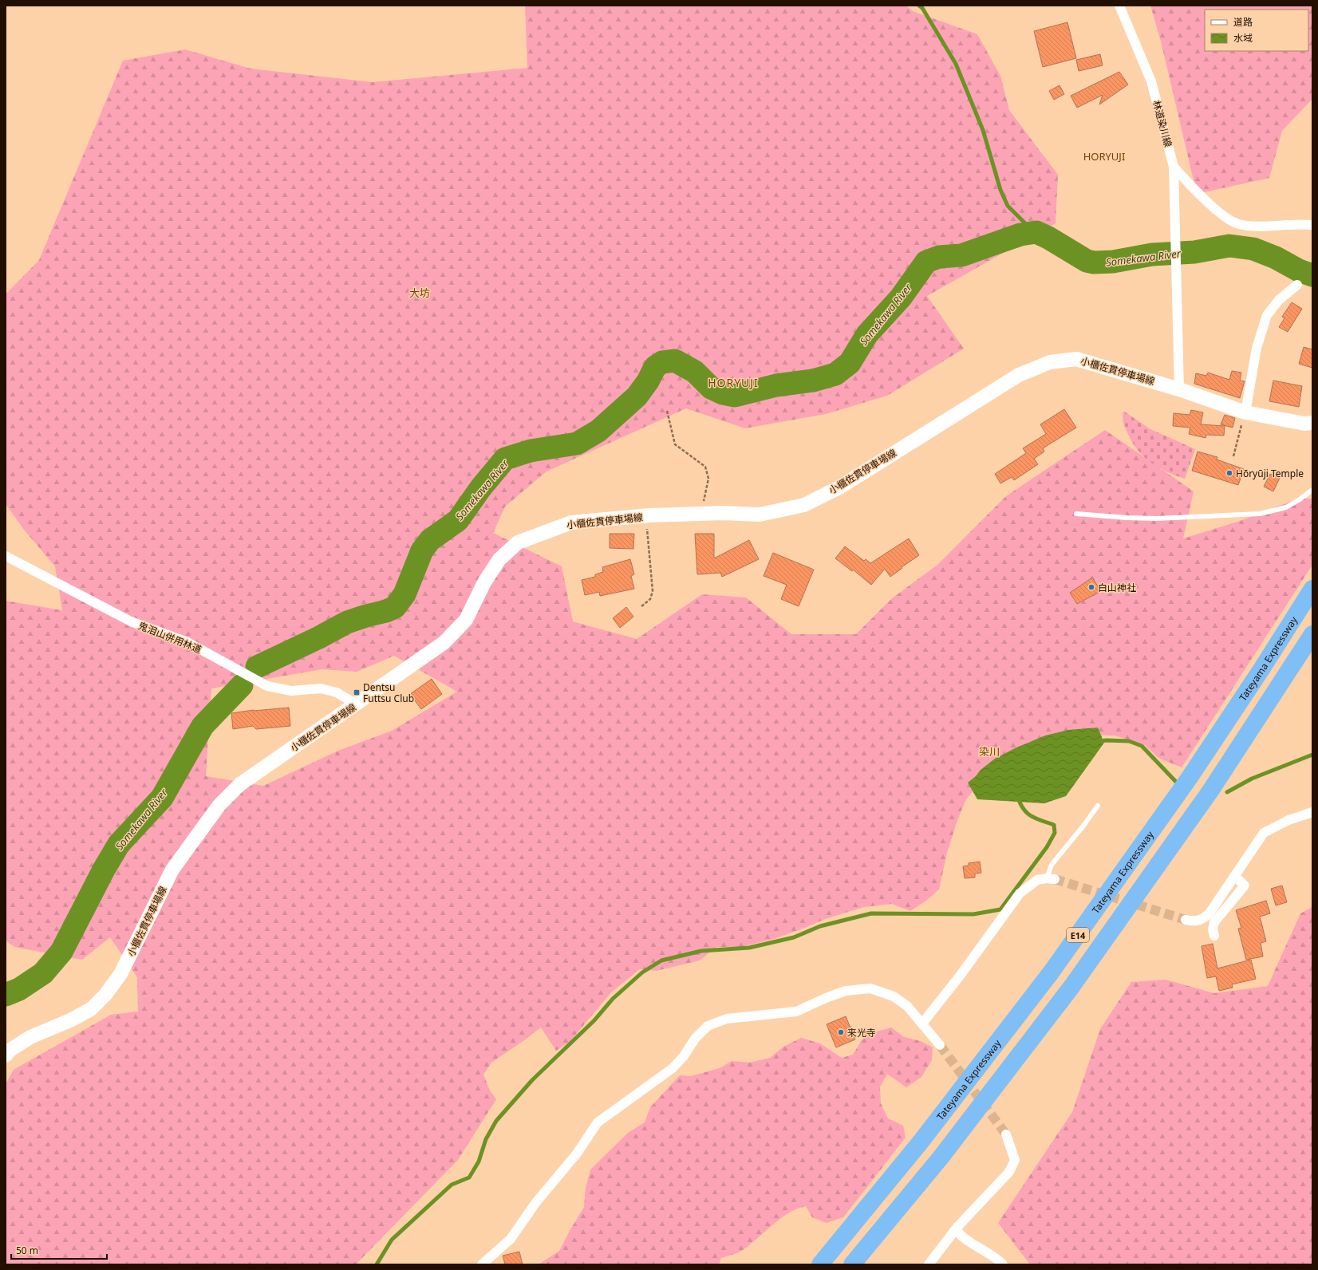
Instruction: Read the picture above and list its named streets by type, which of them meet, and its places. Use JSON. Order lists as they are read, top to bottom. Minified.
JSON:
{"streets":{"highway":["Tateyama Expressway","E14"],"main road":["小櫃佐貫停車場線"],"street":["林道染川線","鬼泪山併用林道"]},"crossings":[["林道染川線","小櫃佐貫停車場線"],["小櫃佐貫停車場線","鬼泪山併用林道"]],"districts":["HORYUJI","大坊","HORYUJI","染川"],"water":["Somekawa River"],"places":{"other":["Hōryūji Temple","白山神社","来光寺"],"transit":["Dentsu Futtsu Club"]},"legend":["道路","水域"],"scale_bar":"50 m"}
